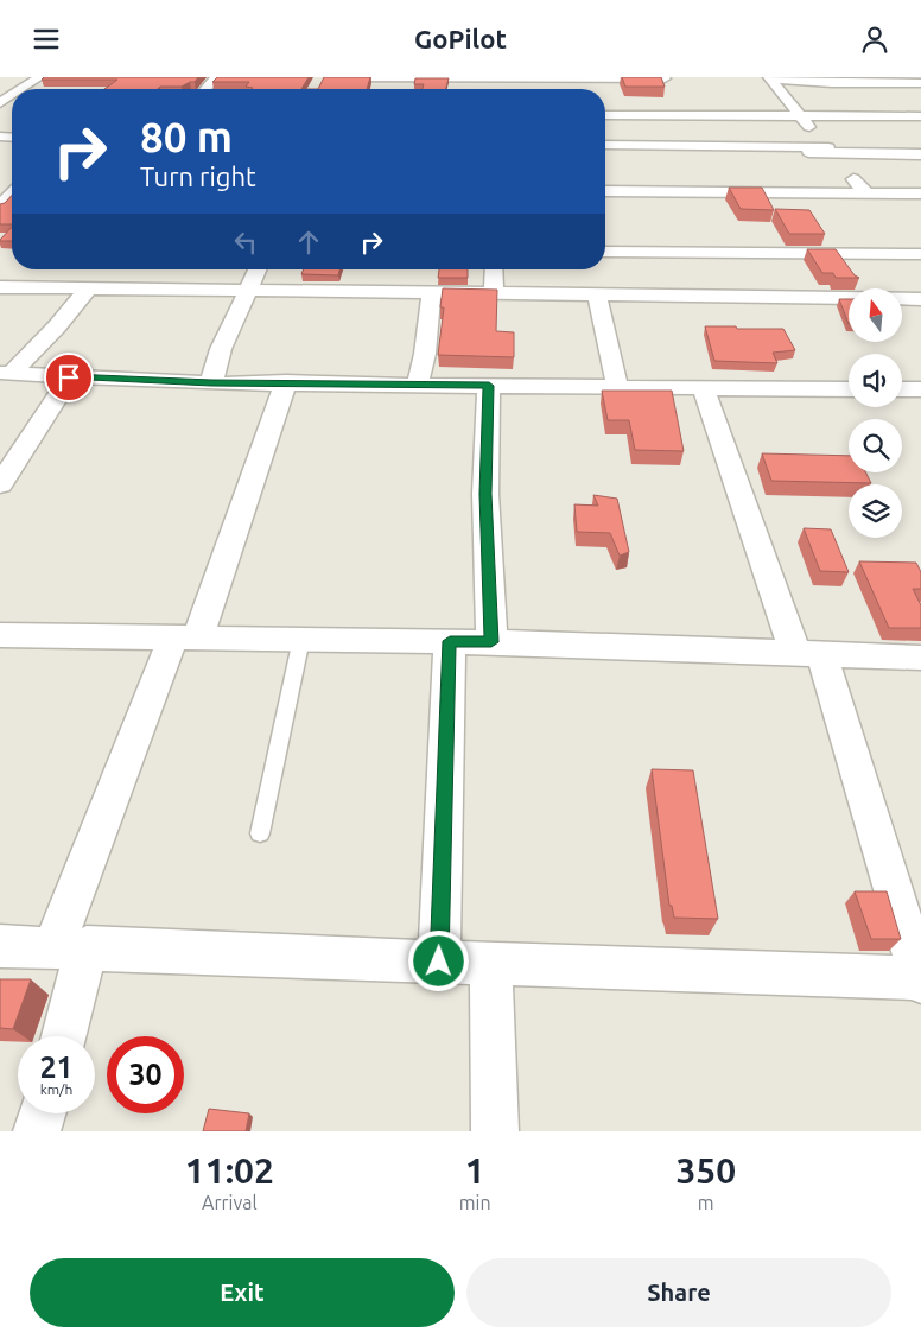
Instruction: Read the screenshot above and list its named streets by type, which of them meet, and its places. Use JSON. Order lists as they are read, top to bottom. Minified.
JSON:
{"north":"top","page":{"header":"GoPilot","turn":["80 m","Turn right"],"speed":"21 km/h","limit":"30","eta":["11:02","Arrival","1","min","350","m"],"buttons":["Exit","Share"]}}
